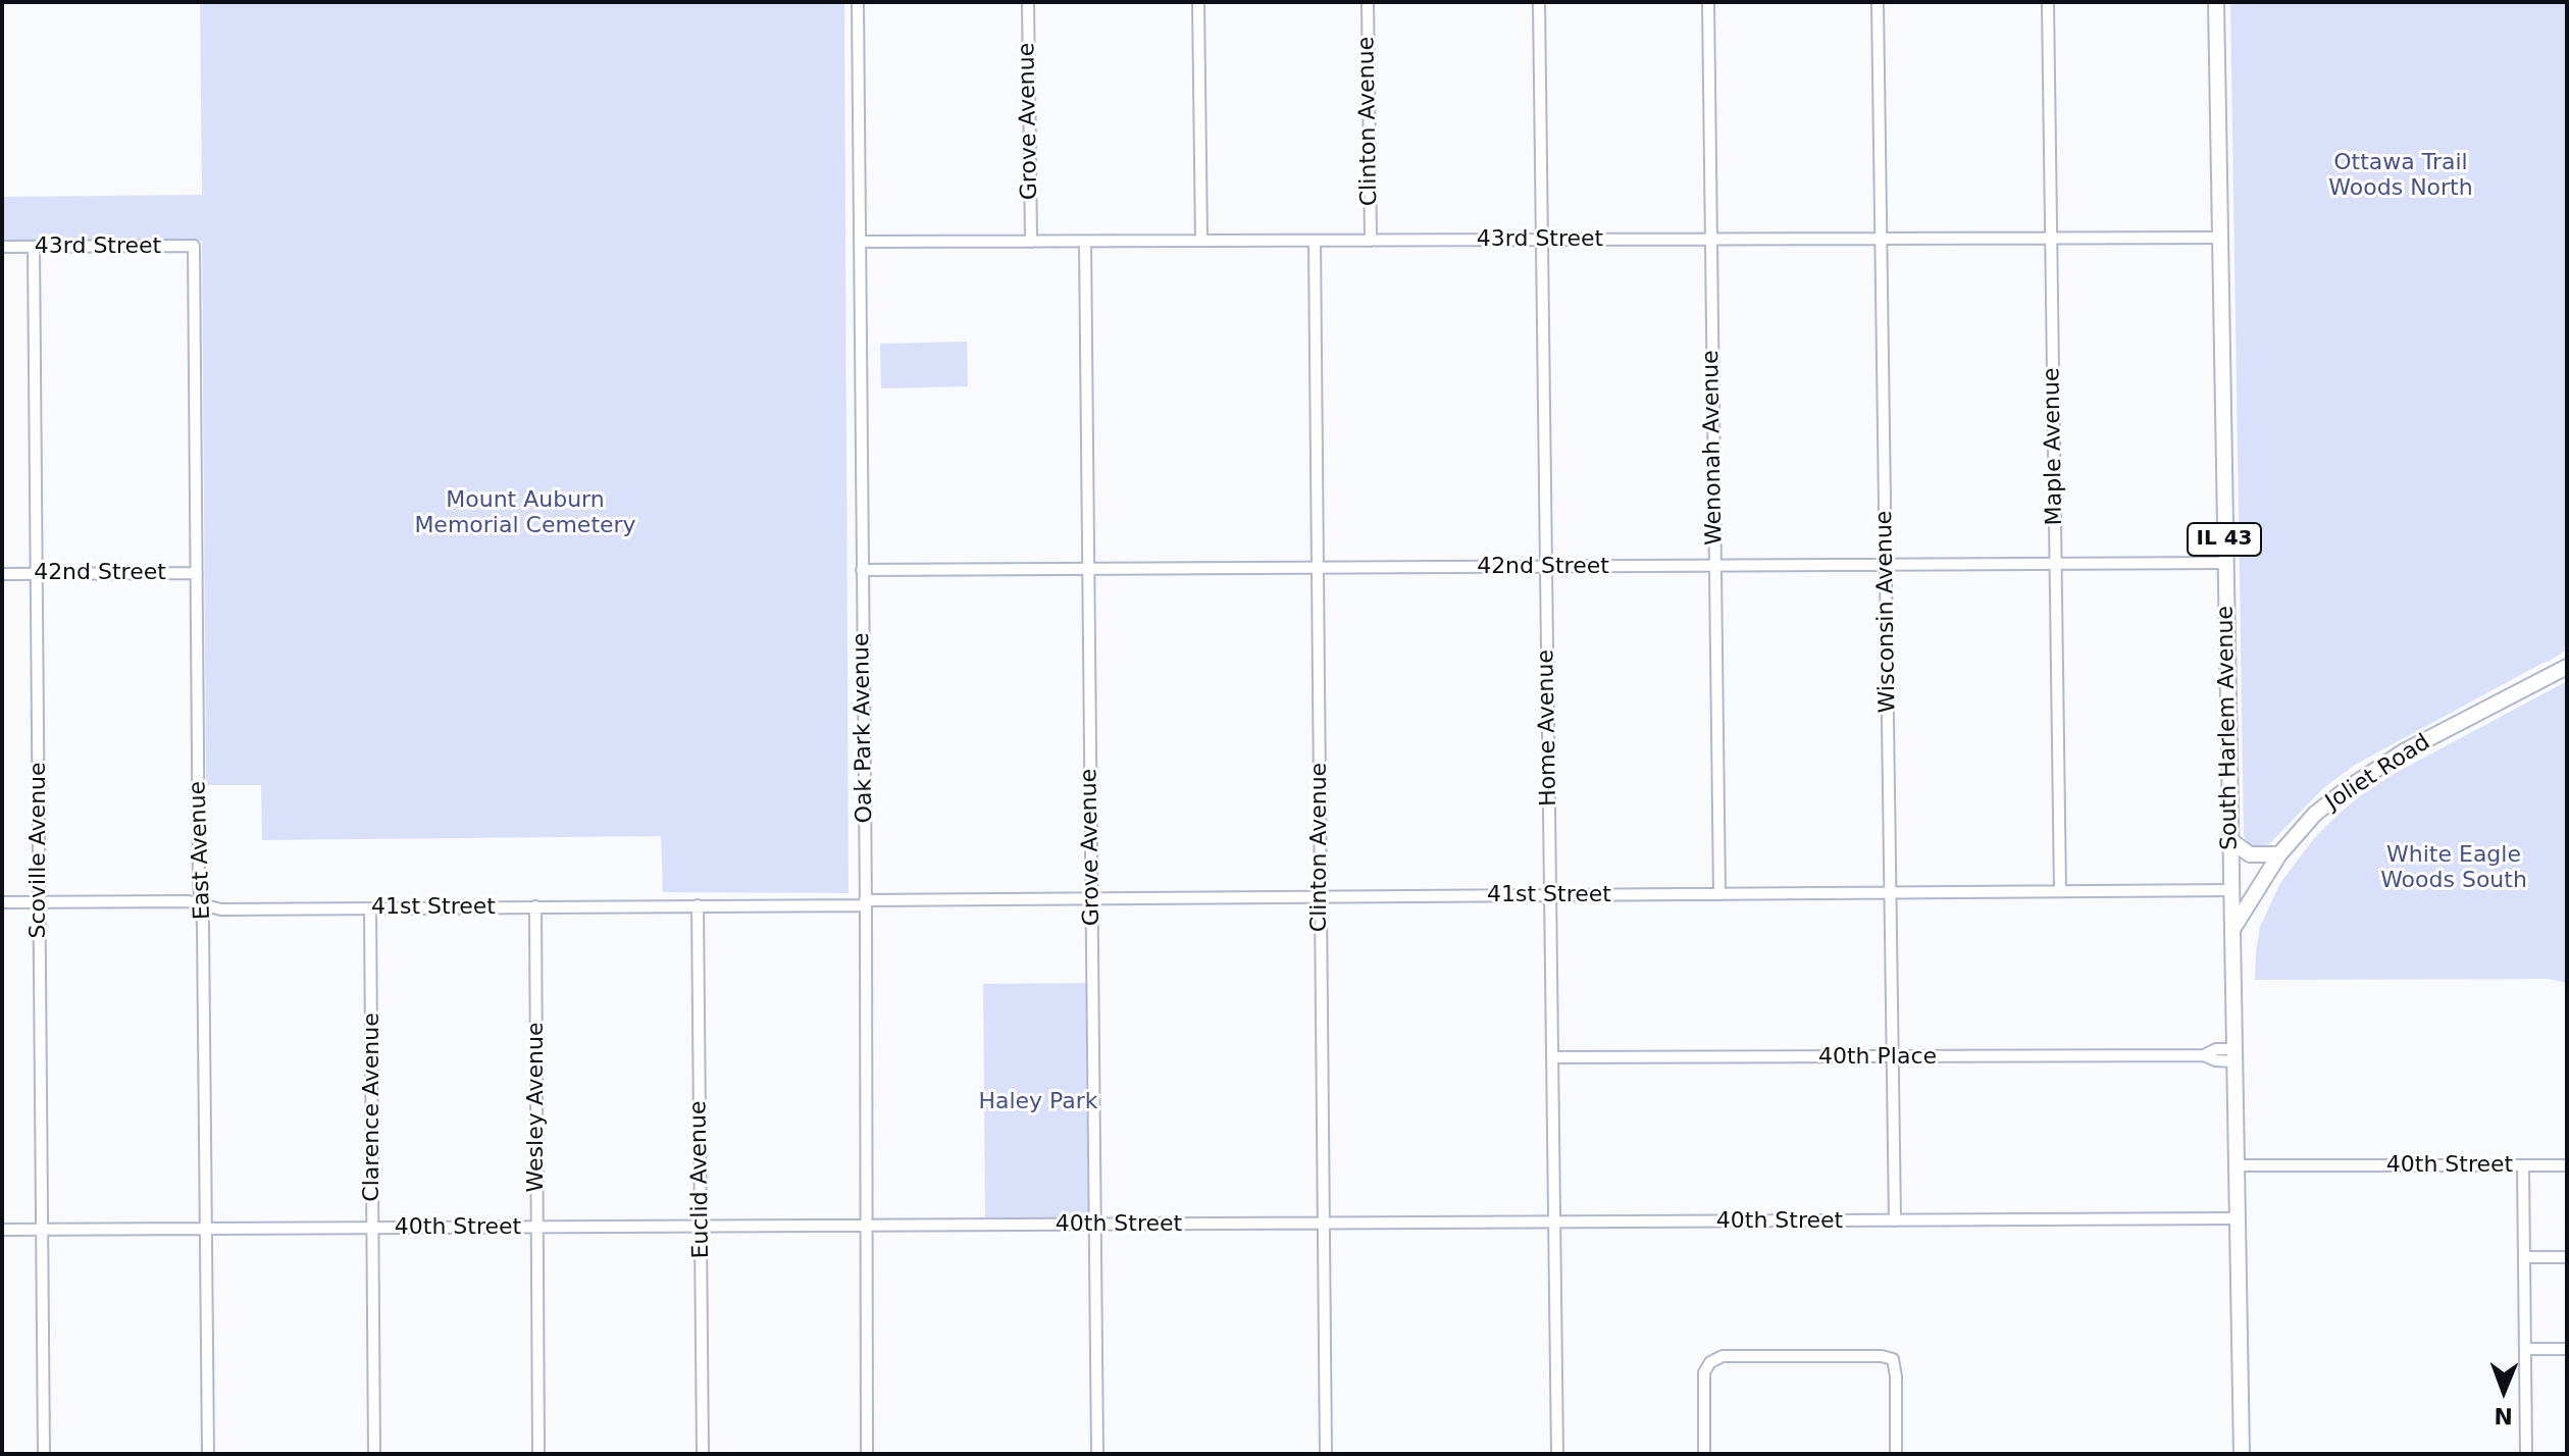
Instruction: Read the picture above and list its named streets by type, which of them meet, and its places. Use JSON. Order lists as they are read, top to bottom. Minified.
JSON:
{"streets":{"main road":["IL 43","South Harlem Avenue","Joliet Road"],"street":["Grove Avenue","Clinton Avenue","43rd Street","Maple Avenue","Wenonah Avenue","42nd Street","Wisconsin Avenue","Oak Park Avenue","Home Avenue","Scoville Avenue","East Avenue","41st Street","40th Place","Clarence Avenue","Wesley Avenue","40th Street","Euclid Avenue"]},"crossings":[["Grove Avenue","43rd Street"],["Grove Avenue","42nd Street"],["Grove Avenue","41st Street"],["Grove Avenue","40th Street"],["Clinton Avenue","43rd Street"],["Clinton Avenue","42nd Street"],["Clinton Avenue","41st Street"],["Clinton Avenue","40th Street"],["43rd Street","Maple Avenue"],["43rd Street","Wenonah Avenue"],["43rd Street","Wisconsin Avenue"],["43rd Street","Oak Park Avenue"],["43rd Street","Home Avenue"],["43rd Street","South Harlem Avenue"],["43rd Street","Scoville Avenue"],["43rd Street","East Avenue"],["Maple Avenue","42nd Street"],["Maple Avenue","41st Street"],["Wenonah Avenue","42nd Street"],["Wenonah Avenue","41st Street"],["42nd Street","Wisconsin Avenue"],["42nd Street","Oak Park Avenue"],["42nd Street","Home Avenue"],["42nd Street","South Harlem Avenue"],["42nd Street","Scoville Avenue"],["42nd Street","East Avenue"],["Wisconsin Avenue","41st Street"],["Wisconsin Avenue","40th Place"],["Wisconsin Avenue","40th Street"],["Oak Park Avenue","41st Street"],["Oak Park Avenue","40th Street"],["Home Avenue","41st Street"],["Home Avenue","40th Place"],["Home Avenue","40th Street"],["South Harlem Avenue","Joliet Road"],["South Harlem Avenue","41st Street"],["South Harlem Avenue","40th Place"],["South Harlem Avenue","40th Street"],["Scoville Avenue","41st Street"],["Scoville Avenue","40th Street"],["East Avenue","41st Street"],["East Avenue","40th Street"],["41st Street","Clarence Avenue"],["41st Street","Wesley Avenue"],["41st Street","Euclid Avenue"],["Clarence Avenue","40th Street"],["Wesley Avenue","40th Street"],["40th Street","Euclid Avenue"]],"parks":["Ottawa Trail Woods North","Mount Auburn Memorial Cemetery","White Eagle Woods South","Haley Park"],"north":"bottom"}
